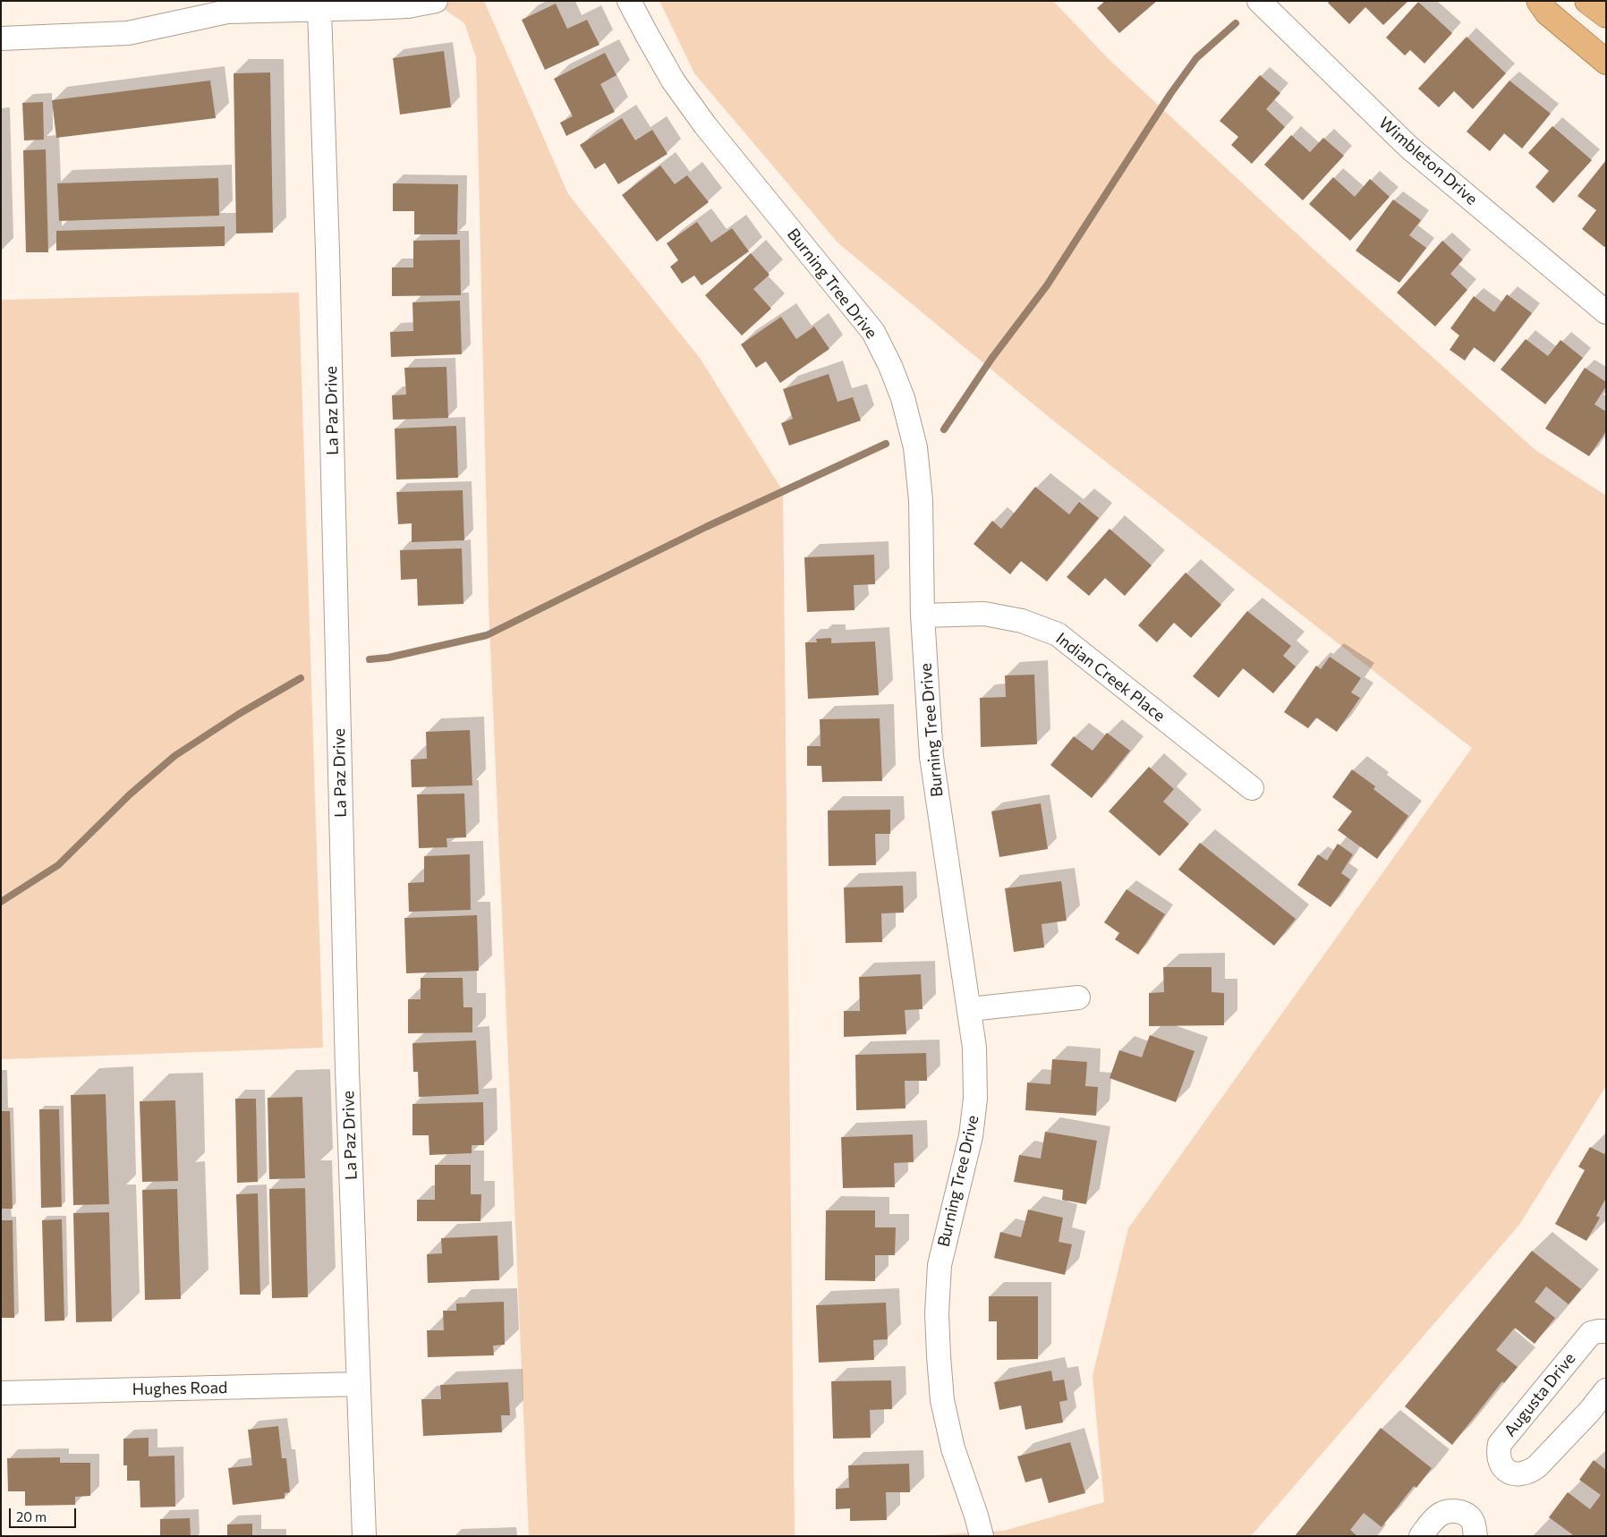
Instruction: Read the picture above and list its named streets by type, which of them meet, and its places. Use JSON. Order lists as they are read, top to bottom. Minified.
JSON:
{"streets":{"street":["Wimbleton Drive","Burning Tree Drive","La Paz Drive","Indian Creek Place","Hughes Road","Augusta Drive"]},"crossings":[["Burning Tree Drive","Indian Creek Place"],["La Paz Drive","Hughes Road"]],"scale_bar":"20 m"}
